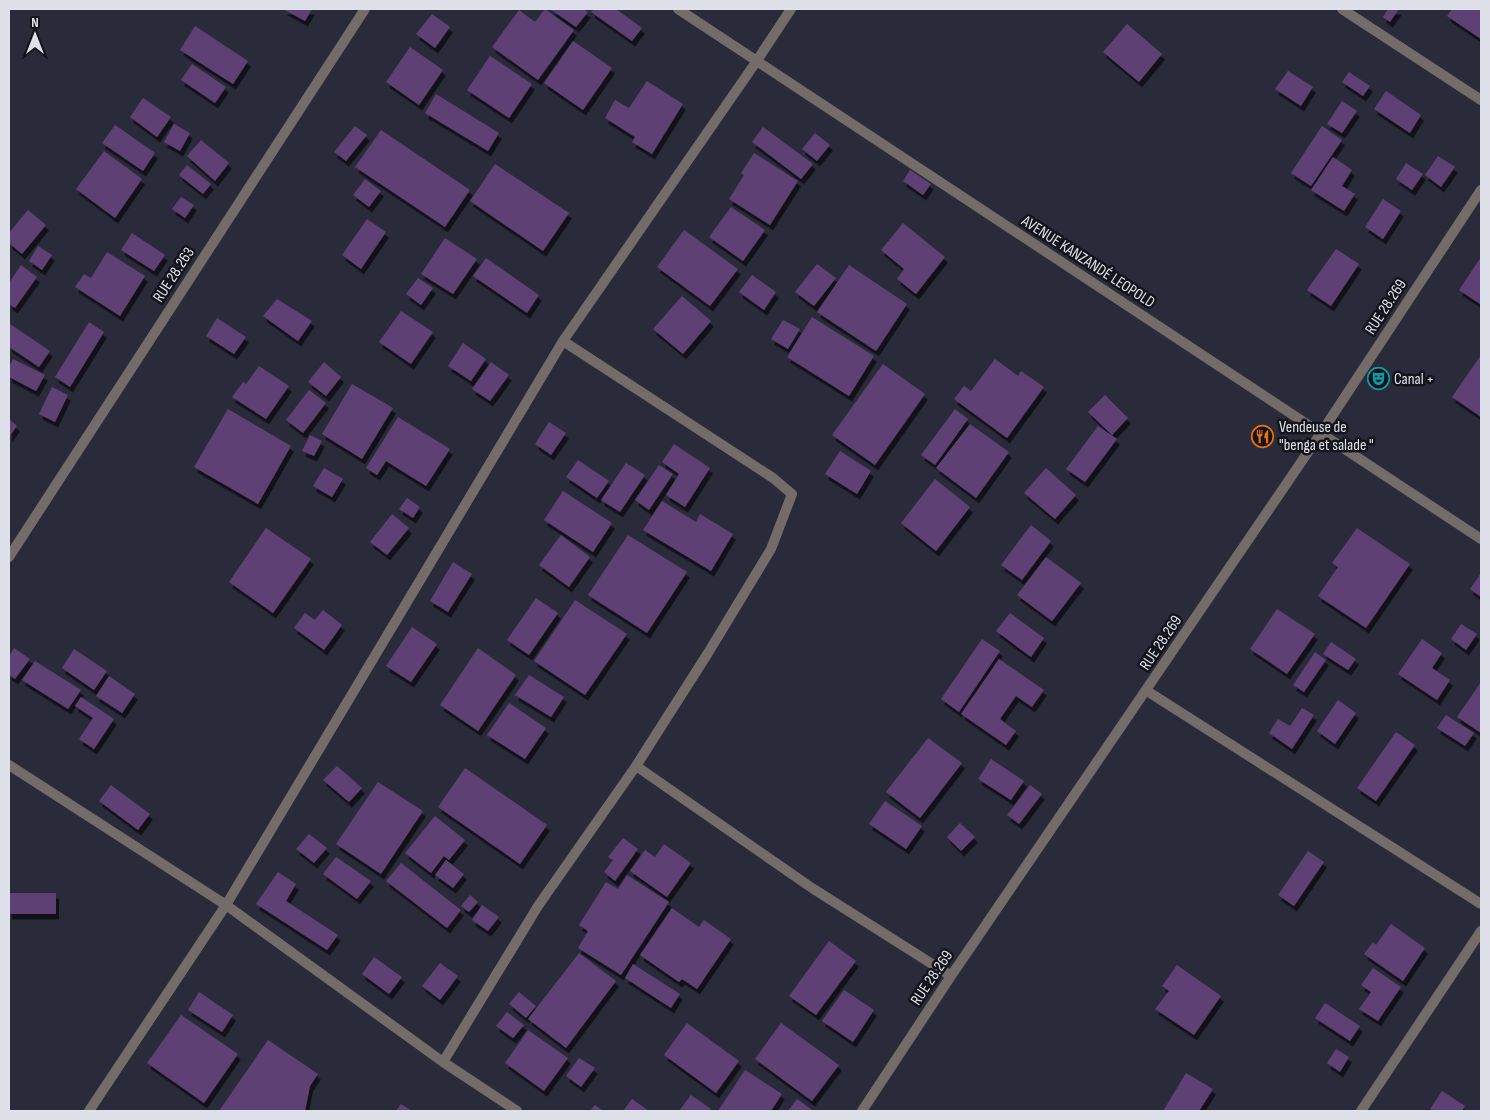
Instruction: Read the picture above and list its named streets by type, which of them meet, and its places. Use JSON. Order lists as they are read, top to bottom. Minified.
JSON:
{"streets":{"street":["AVENUE KANZANDÉ LEOPOLD","RUE 28.263","RUE 28.269"]},"crossings":[["AVENUE KANZANDÉ LEOPOLD","RUE 28.269"]],"places":{"theatre":["Canal +"],"restaurant":["Vendeuse de \"benga et salade \""]},"north":"top"}
